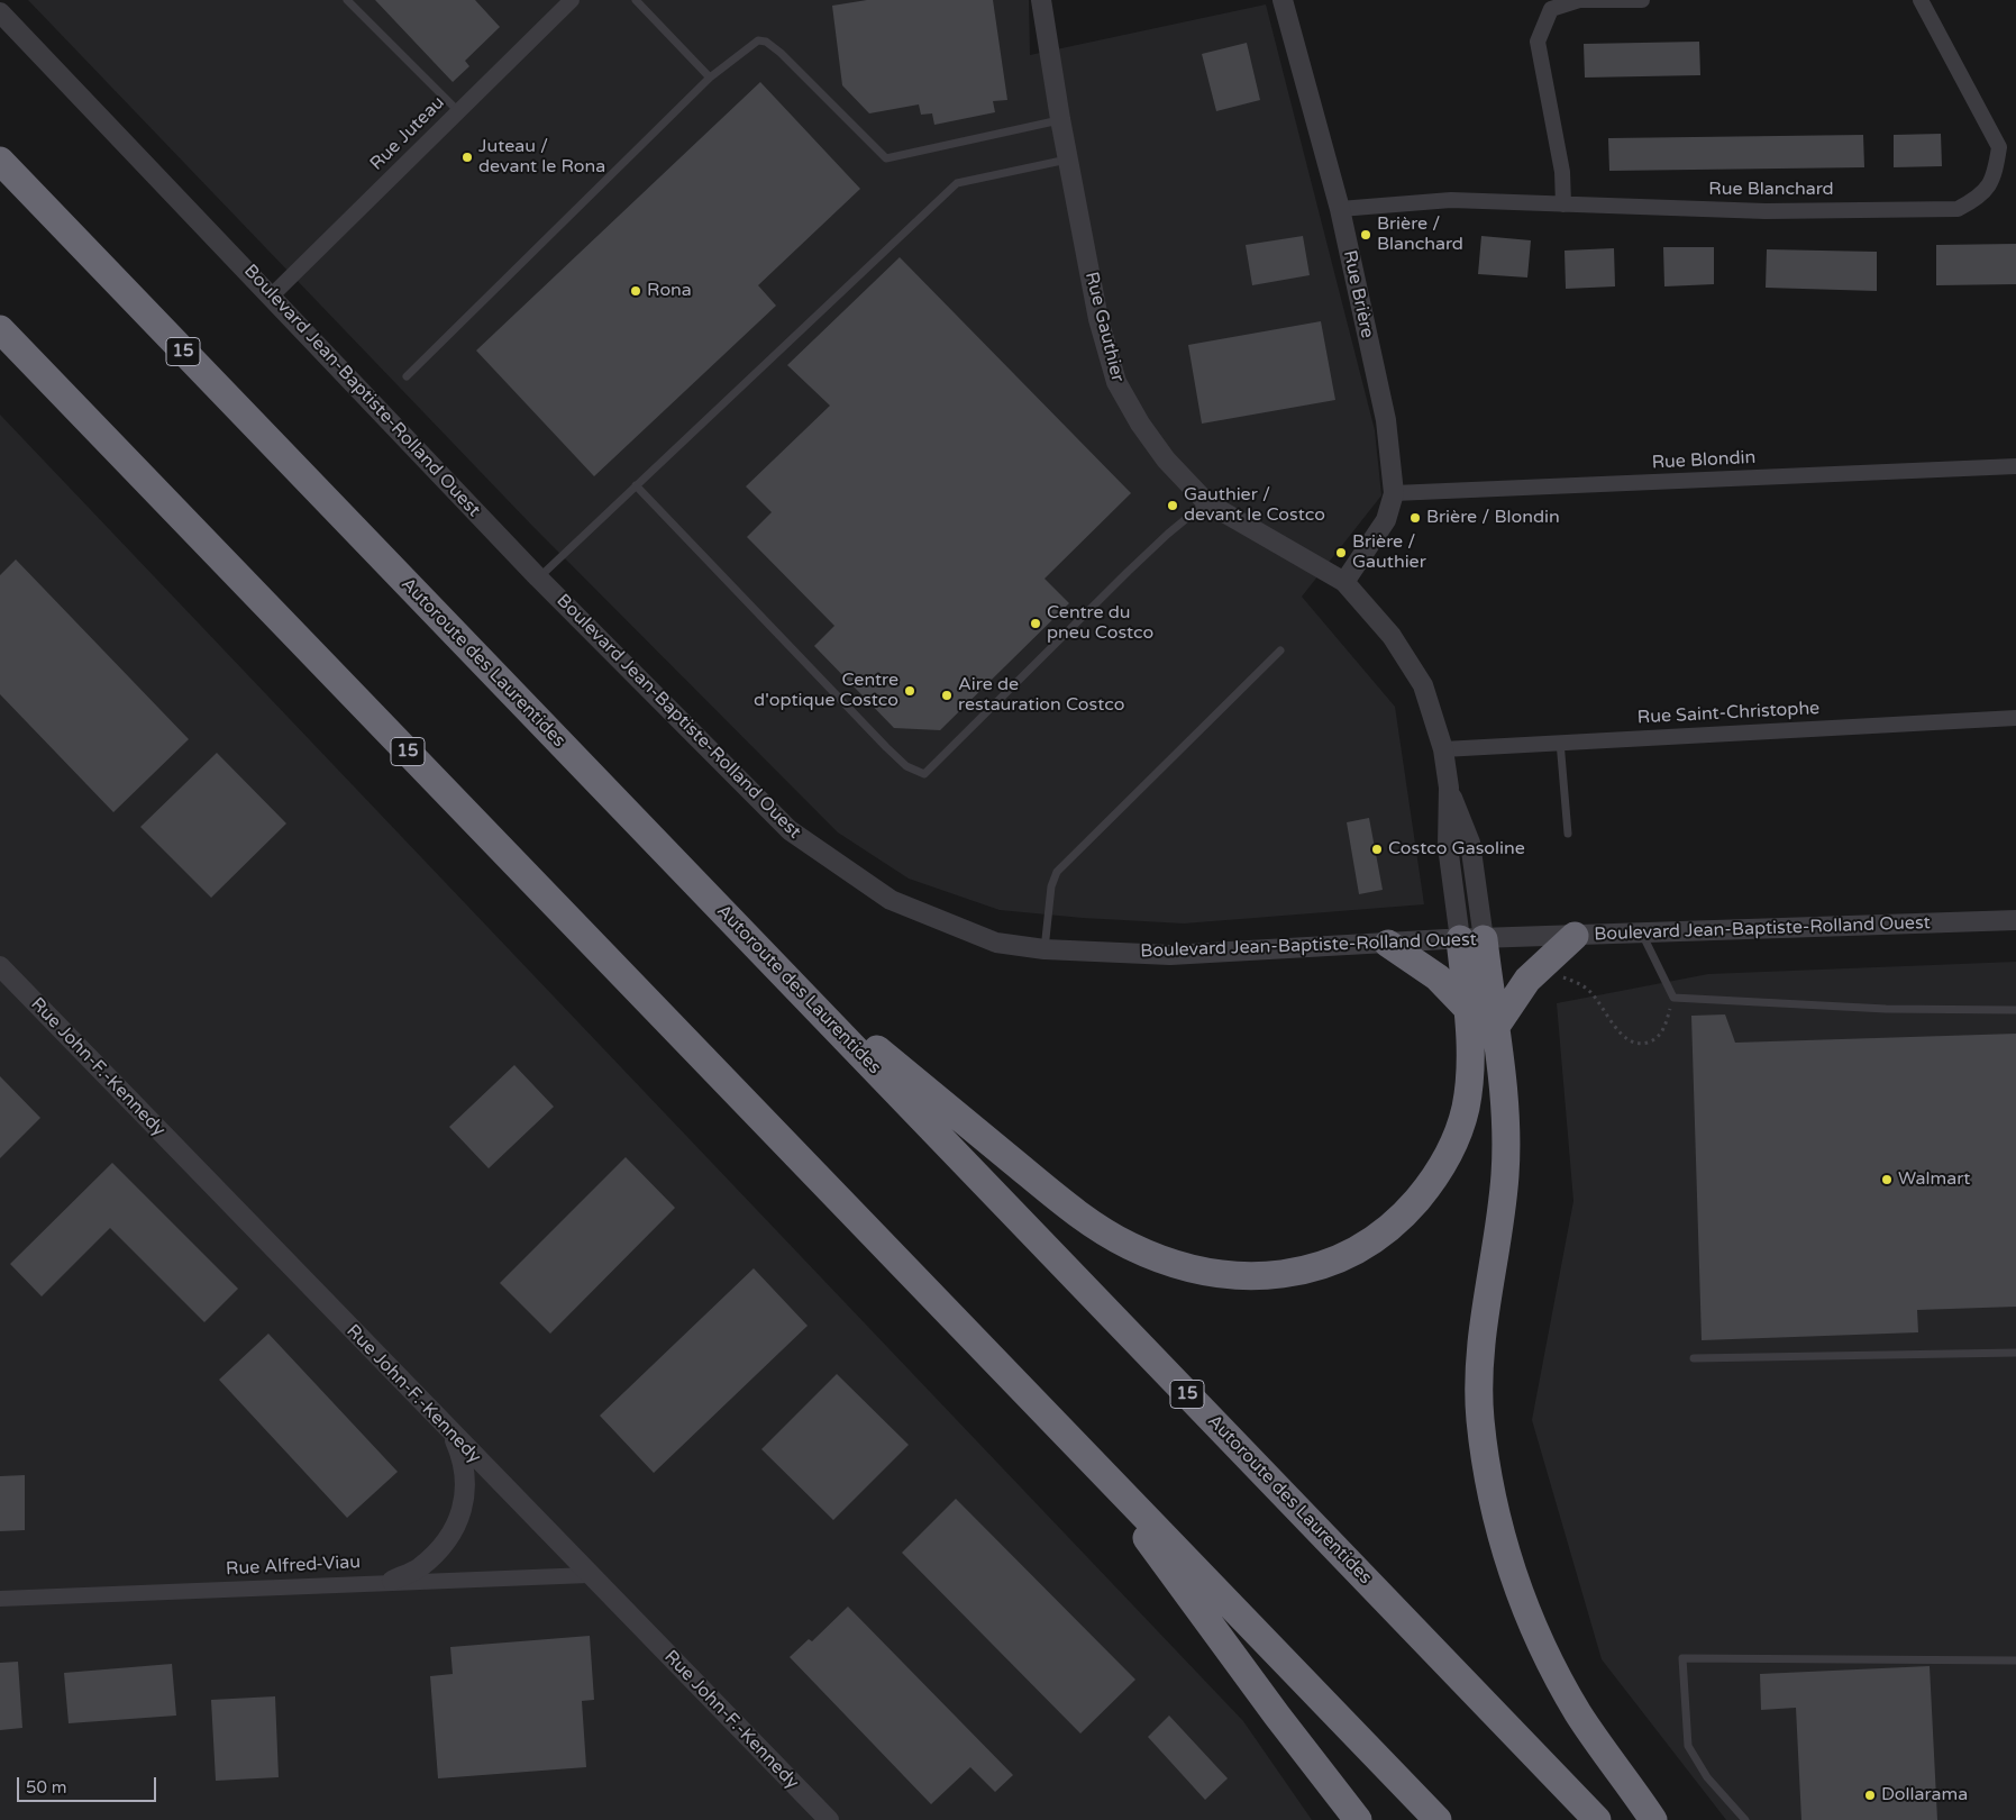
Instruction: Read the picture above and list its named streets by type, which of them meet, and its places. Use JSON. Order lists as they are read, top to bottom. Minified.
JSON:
{"streets":{"highway":["15","Autoroute des Laurentides"],"street":["Rue Juteau","Rue Blanchard","Rue Brière","Rue Gauthier","Boulevard Jean-Baptiste-Rolland Ouest","Rue Blondin","Rue Saint-Christophe","Rue John-F.-Kennedy","Rue Alfred-Viau"]},"crossings":[["Rue Juteau","Boulevard Jean-Baptiste-Rolland Ouest"],["Rue Blanchard","Rue Brière"],["Rue Brière","Rue Gauthier"],["Rue Brière","Rue Blondin"],["Rue Gauthier","Boulevard Jean-Baptiste-Rolland Ouest"],["Rue Gauthier","Rue Saint-Christophe"],["Rue John-F.-Kennedy","Rue Alfred-Viau"]],"places":["Juteau / devant le Rona","Brière / Blanchard","Rona","Gauthier / devant le Costco","Brière / Blondin","Brière / Gauthier","Centre du pneu Costco","Centre d'optique Costco","Aire de restauration Costco","Costco Gasoline","Walmart","Dollarama"],"scale_bar":"50 m"}
